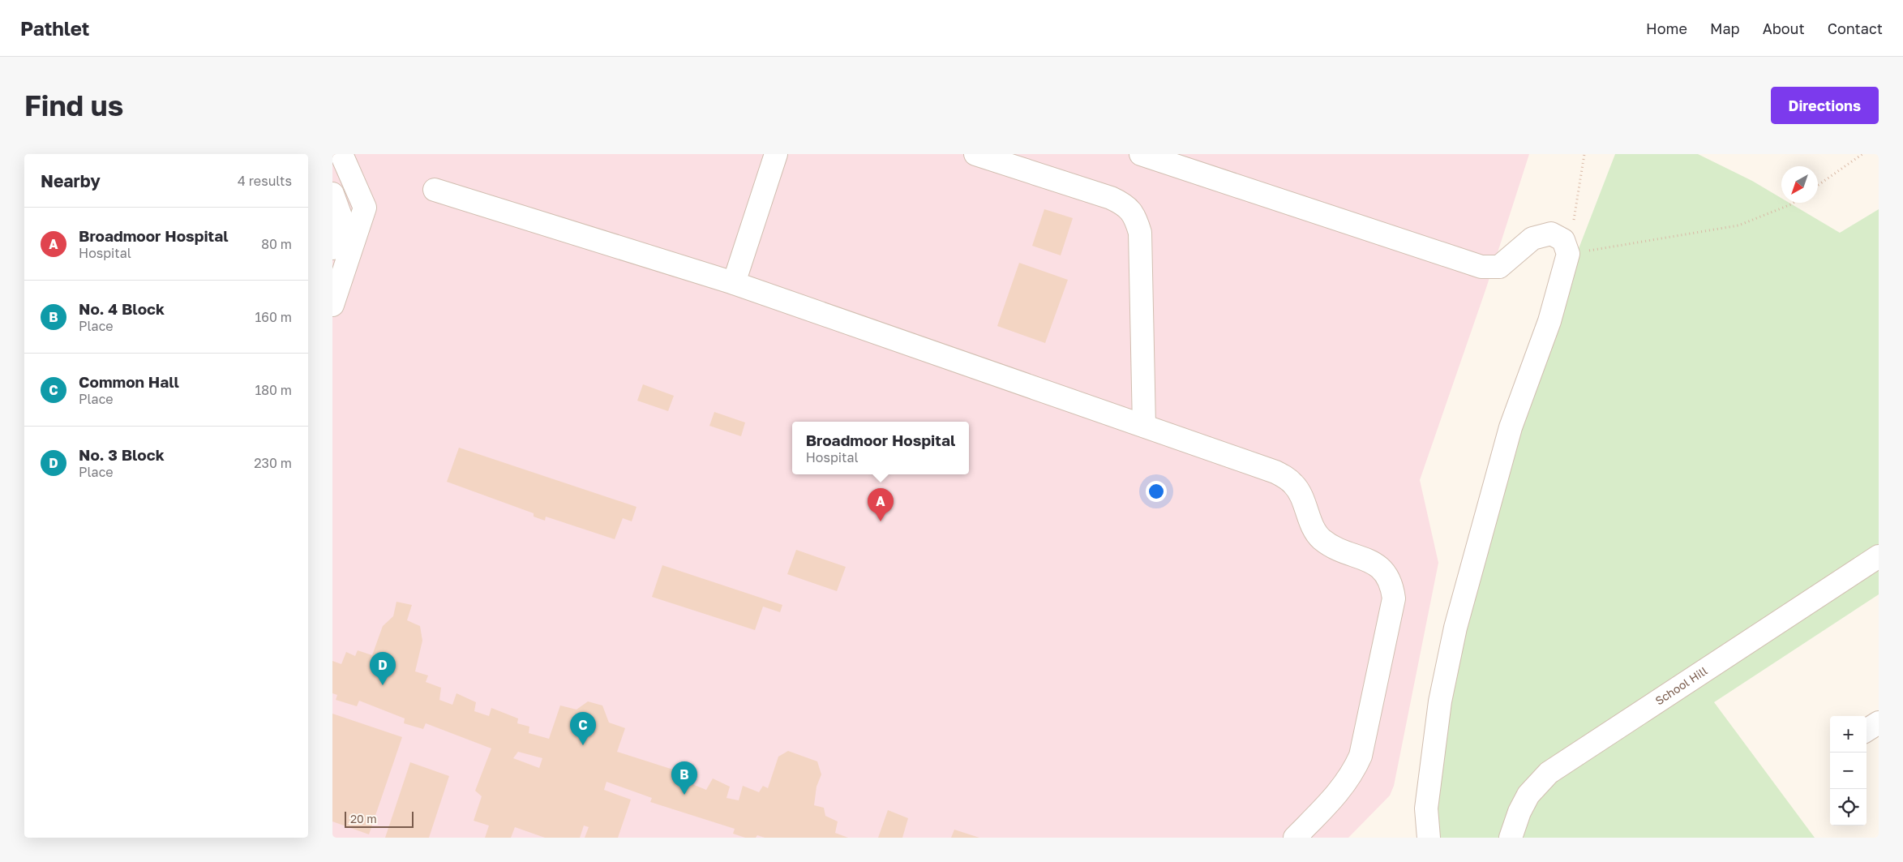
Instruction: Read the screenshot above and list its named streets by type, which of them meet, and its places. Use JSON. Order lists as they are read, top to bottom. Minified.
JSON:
{"streets":{"street":["School Hill"]},"scale_bar":"20 m","north":"bottom left","page":{"header":"Pathlet","nav":["Home","Map","About","Contact"],"buttons":"Directions","title":"Find us","heading":["Nearby","4 results"],"list":[{"mark":"A","name":"Broadmoor Hospital","note":"Hospital","value":"80 m"},{"mark":"B","name":"No. 4 Block","note":"Place","value":"160 m"},{"mark":"C","name":"Common Hall","note":"Place","value":"180 m"},{"mark":"D","name":"No. 3 Block","note":"Place","value":"230 m"}],"popup":["Broadmoor Hospital","Hospital"],"pins":["A","D","C","B"],"map_buttons":["+","−"],"scale":"20 m"}}
